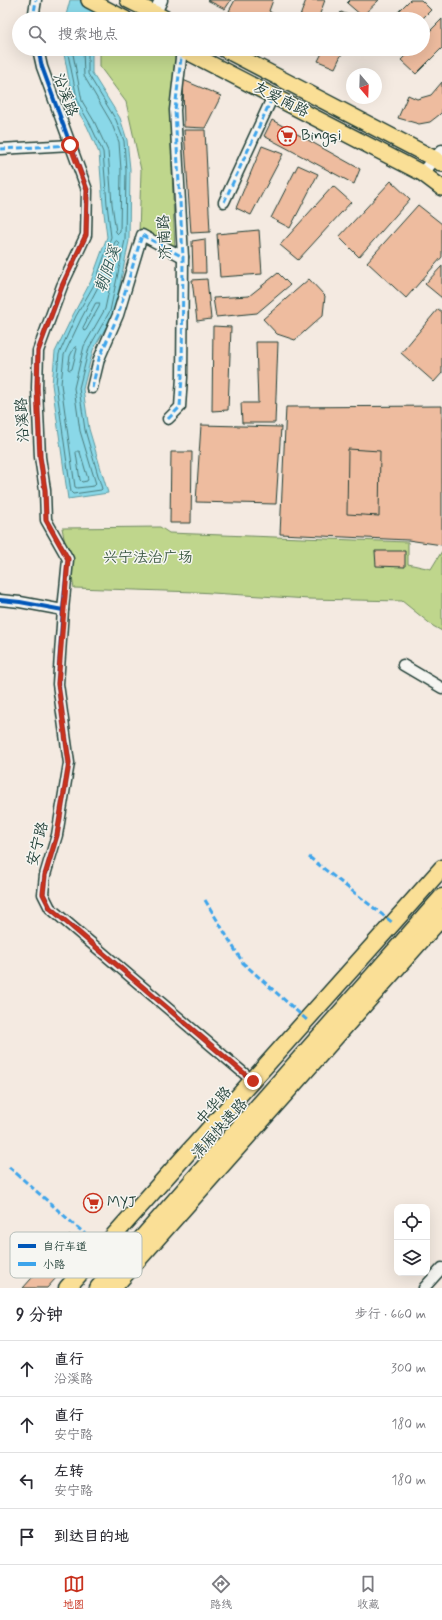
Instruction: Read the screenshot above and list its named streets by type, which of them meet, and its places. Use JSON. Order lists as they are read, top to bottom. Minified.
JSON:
{"streets":{"highway":["中华路","清厢快速路"],"main road":["友爱南路"],"street":["沿溪路","济南路","安宁路"]},"crossings":[["沿溪路","安宁路"],["安宁路","中华路"]],"water":["朝阳溪"],"parks":["兴宁法治广场"],"places":{"supermarket":["Bingqi","MYJ"]},"legend":["自行车道","小路"],"north":"bottom","page":{"search":"搜索地点","heading":["9 分钟","步行 · 660 m"],"list":[["直行","沿溪路","300 m"],["直行","安宁路","180 m"],["左转","安宁路","180 m"],"到达目的地"],"nav":["地图","路线","收藏"]}}
